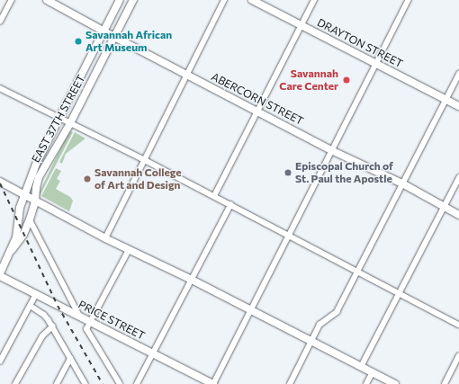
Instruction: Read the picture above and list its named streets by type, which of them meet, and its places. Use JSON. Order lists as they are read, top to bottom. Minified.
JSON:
{"streets":{"main road":["DRAYTON STREET","ABERCORN STREET","EAST 37TH STREET","PRICE STREET"]},"crossings":[["ABERCORN STREET","EAST 37TH STREET"]],"places":["Savannah African Art Museum","Savannah Care Center","Episcopal Church of St. Paul the Apostle","Savannah College of Art and Design"]}
